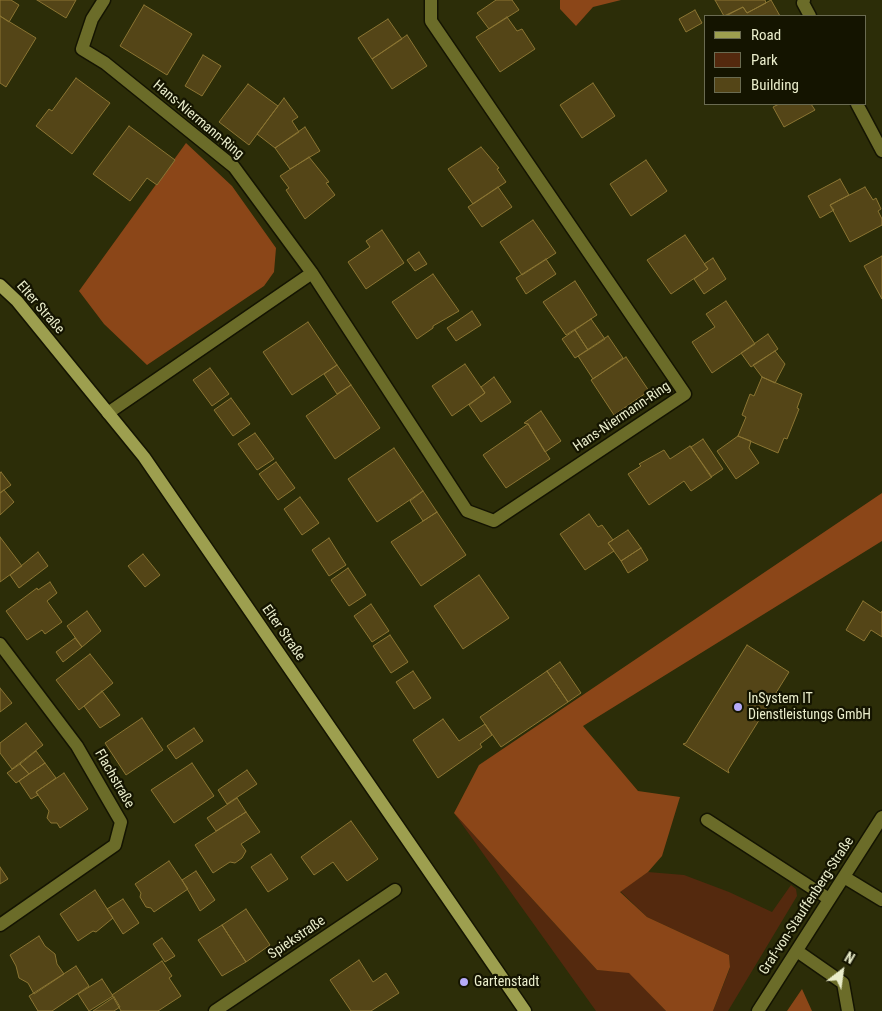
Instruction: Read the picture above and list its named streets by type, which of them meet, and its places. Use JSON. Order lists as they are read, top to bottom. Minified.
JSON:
{"streets":{"main road":["Elter Straße"],"street":["Hans-Niermann-Ring","Flachstraße","Graf-von-Stauffenberg-Straße","Spiekstraße"]},"places":["InSystem IT Dienstleistungs GmbH","Gartenstadt"],"legend":["Road","Park","Building"],"north":"top right"}
